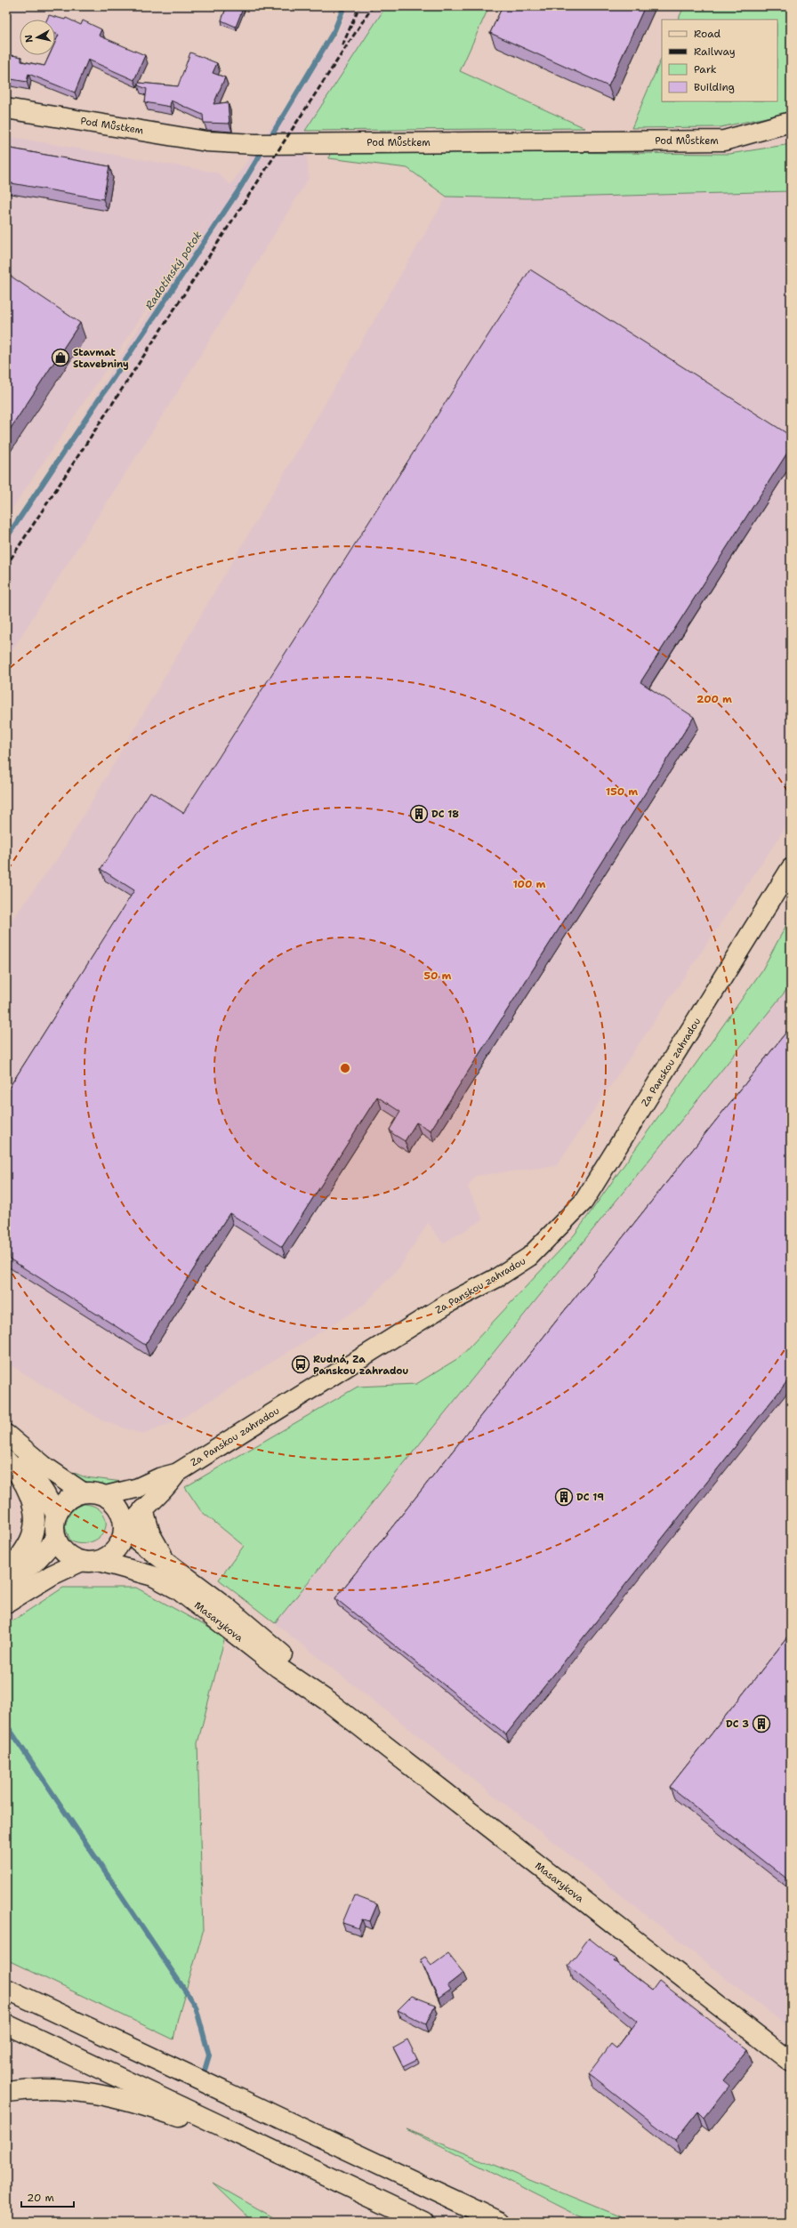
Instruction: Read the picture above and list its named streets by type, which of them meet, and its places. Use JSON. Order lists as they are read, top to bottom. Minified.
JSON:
{"streets":{"main road":["Pod Můstkem","Masarykova"],"street":["Za Panskou zahradou"]},"crossings":[["Za Panskou zahradou","Masarykova"]],"water":["Radotínský potok"],"places":{"shop":["Stavmat Stavebniny"],"building":["DC 18","DC 19","DC 3"],"bus stop":["Rudná, Za Panskou zahradou"]},"legend":["Road","Railway","Park","Building"],"scale_bar":"20 m","north":"left","rings":["200 m","150 m","100 m","50 m"]}
